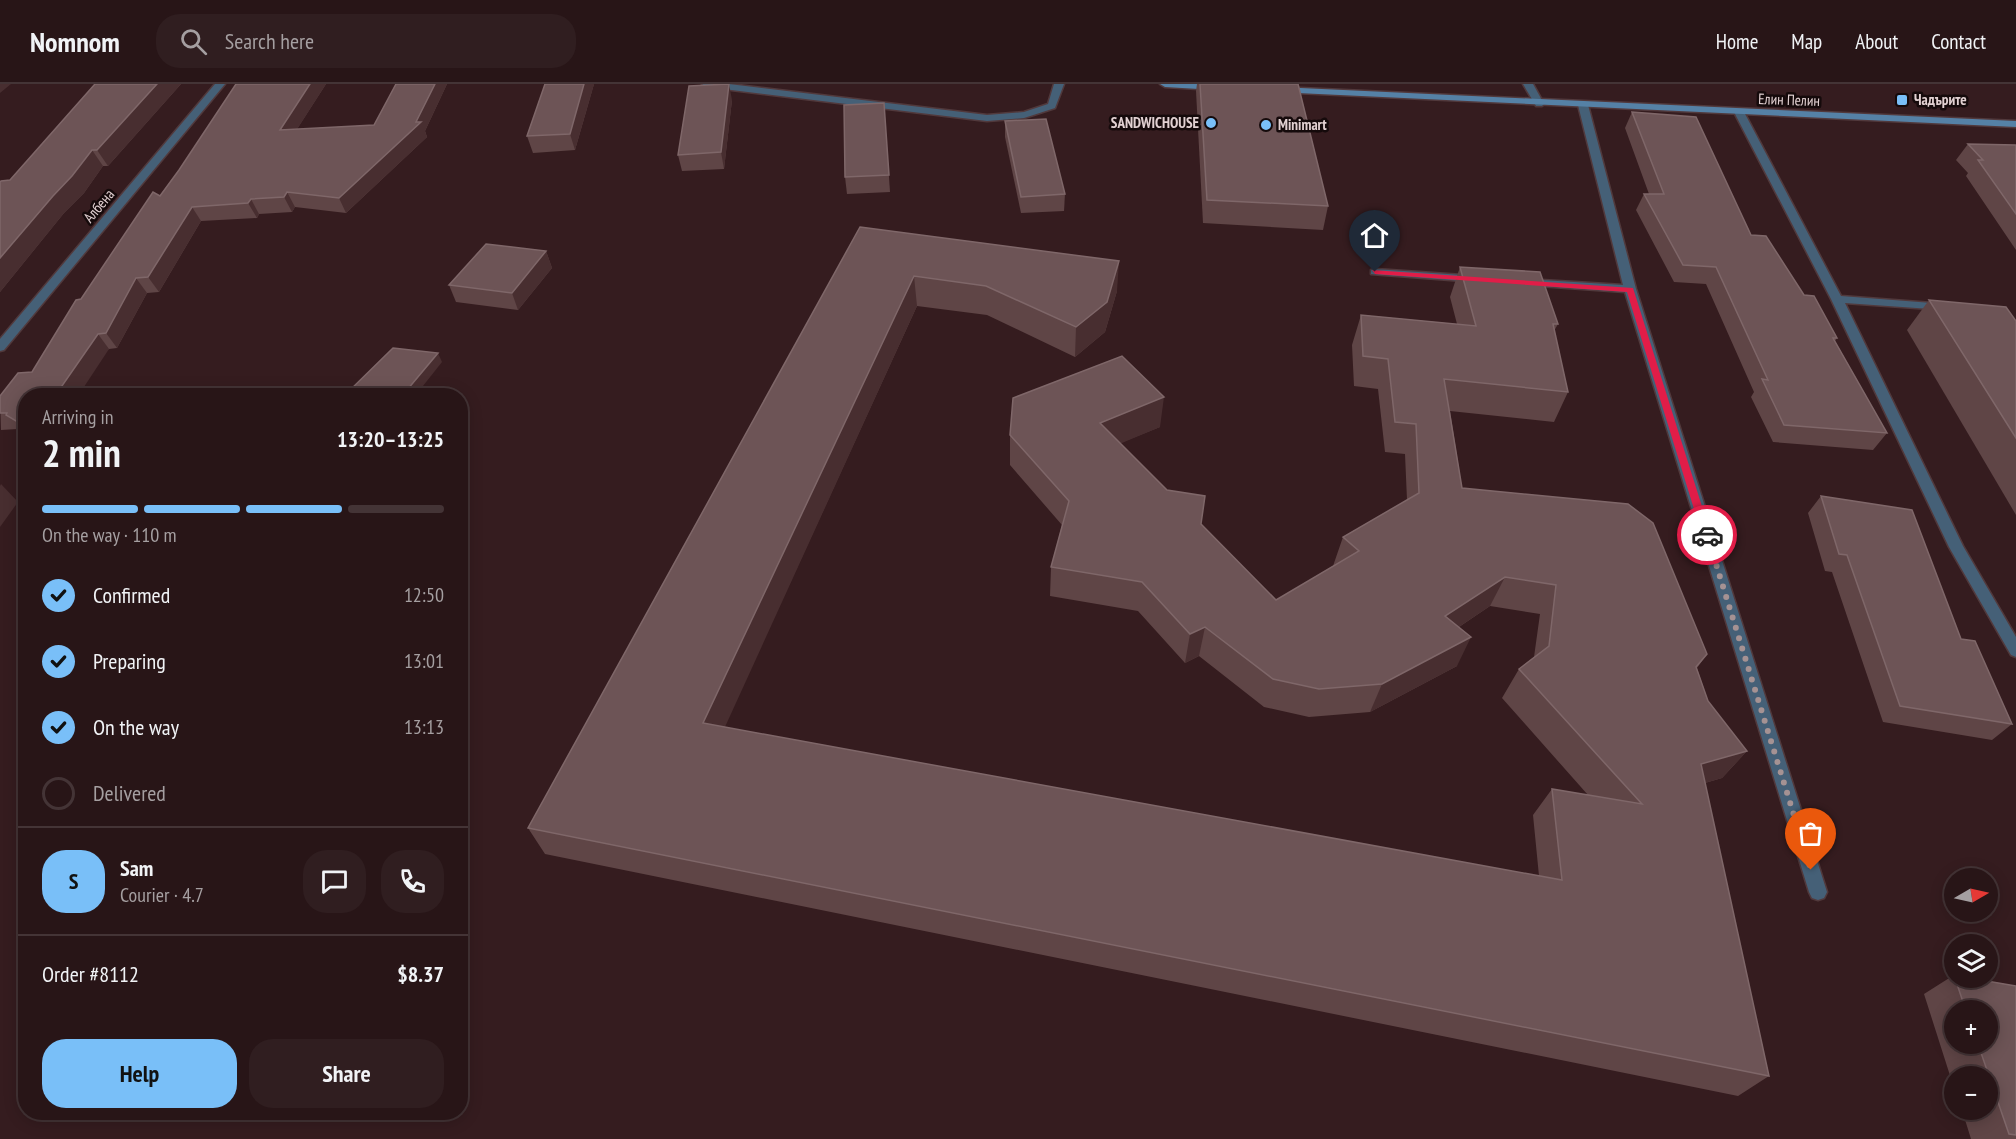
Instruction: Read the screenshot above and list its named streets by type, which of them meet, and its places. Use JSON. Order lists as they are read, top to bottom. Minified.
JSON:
{"streets":{"street":["Елин Пелин","Албена"]},"places":{"transit":["Чадърите"],"other":["SANDWICHOUSE","Minimart"]},"north":"right","page":{"header":"Nomnom","search":"Search here","nav":["Home","Map","About","Contact"],"heading":["2 min","Arriving in","13:20–13:25"],"panel":["Sam","Courier · 4.7","Order #8112","$8.37"],"bar":"On the way · 110 m","list":[["Confirmed","12:50"],["Preparing","13:01"],["On the way","13:13"],"Delivered"],"round":"S","map_buttons":["+","−"],"buttons":["Help","Share"]}}
